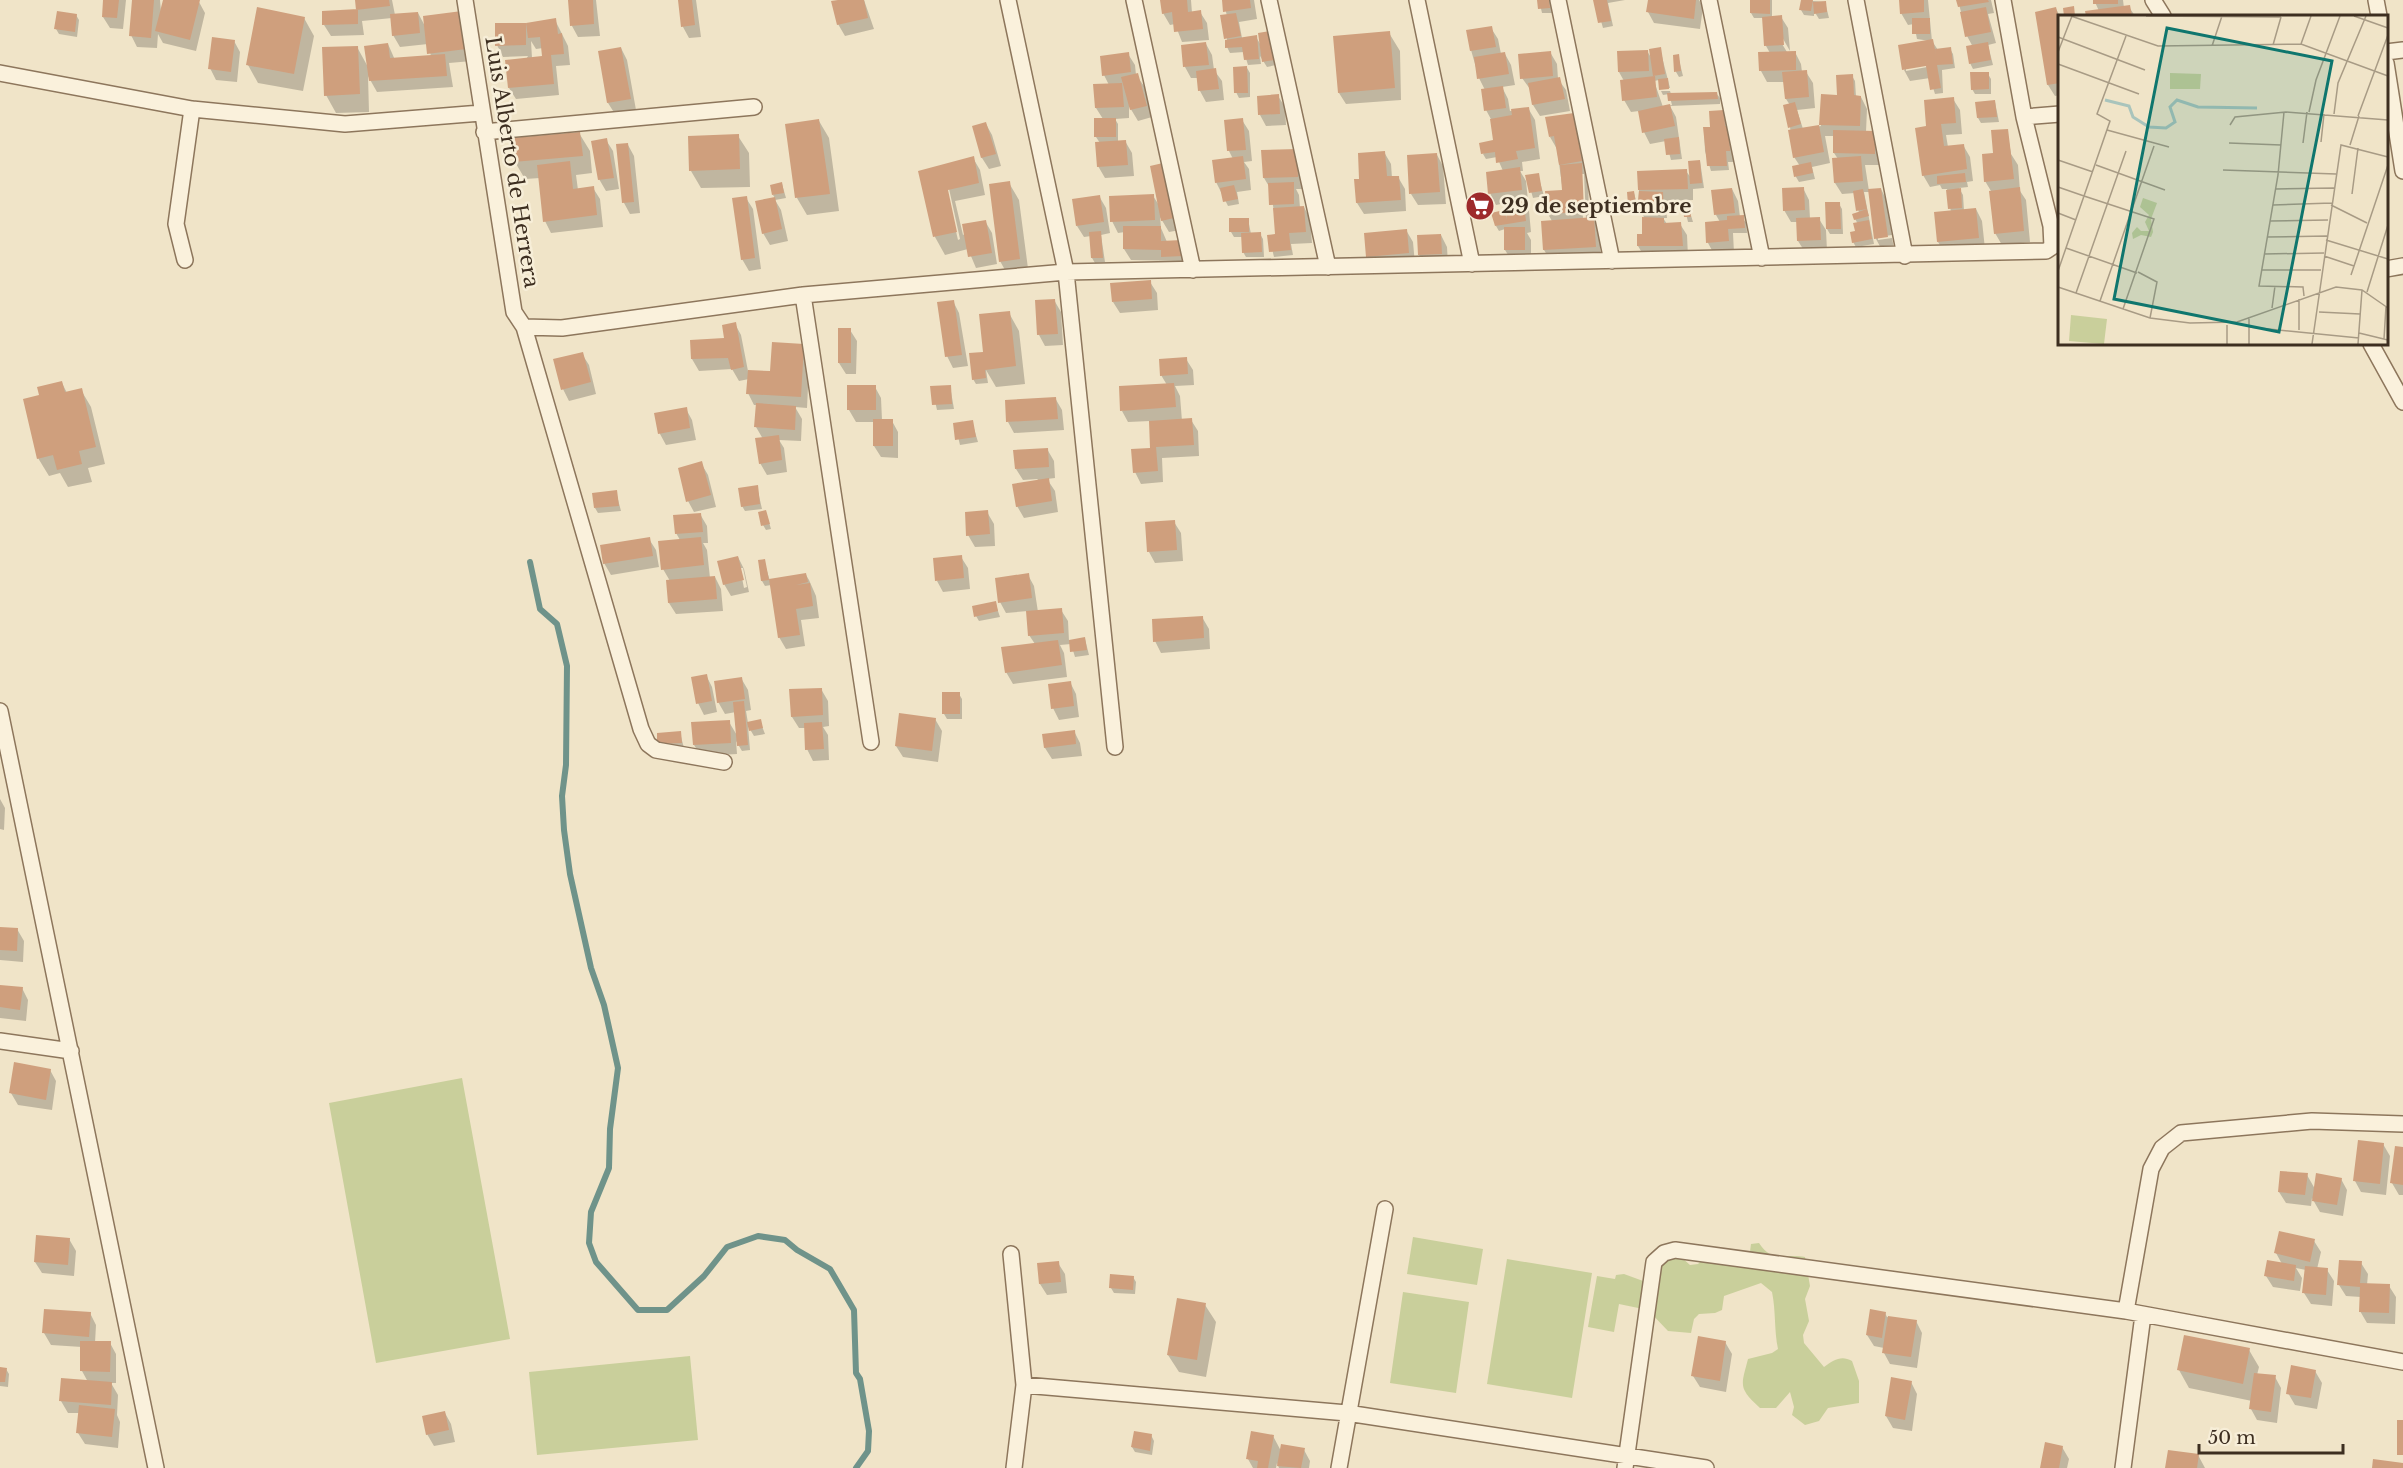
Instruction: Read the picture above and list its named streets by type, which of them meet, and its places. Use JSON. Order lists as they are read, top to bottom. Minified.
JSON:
{"streets":{"street":["Luis Alberto de Herrera"]},"places":{"supermarket":["29 de septiembre"]},"scale_bar":"50 m"}
